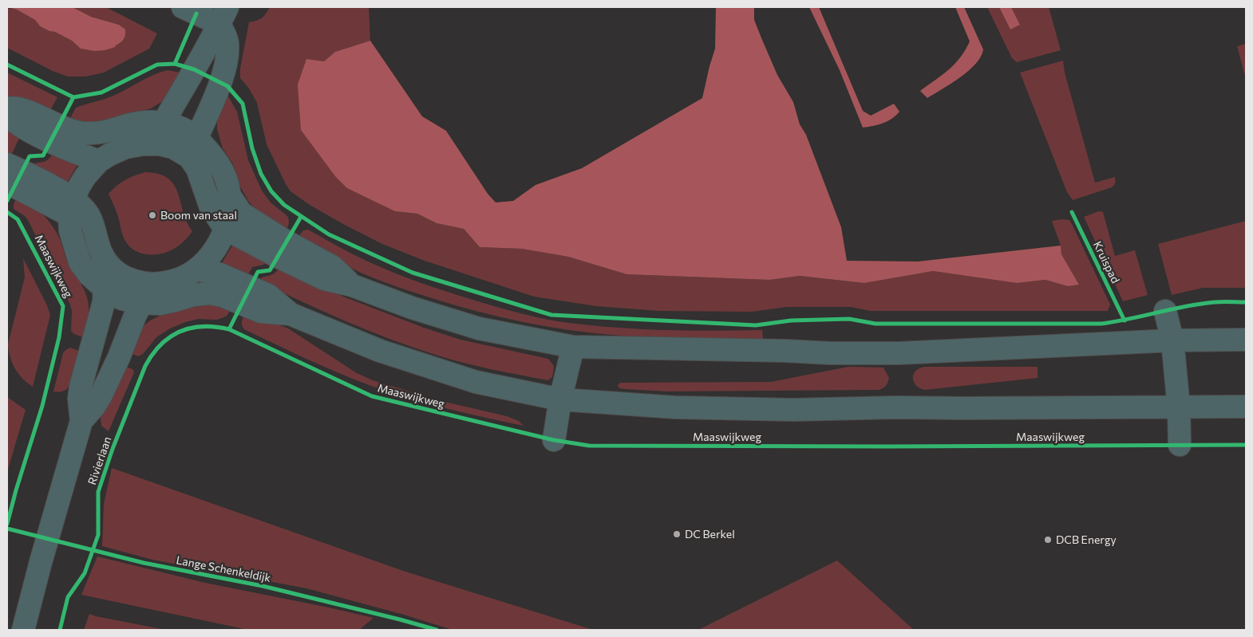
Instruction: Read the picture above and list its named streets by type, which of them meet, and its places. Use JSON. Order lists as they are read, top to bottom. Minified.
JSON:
{"streets":{"cycle path":["Kruispad","Maaswijkweg","Lange Schenkeldijk"]},"places":["Boom van staal","DC Berkel","DCB Energy"]}
